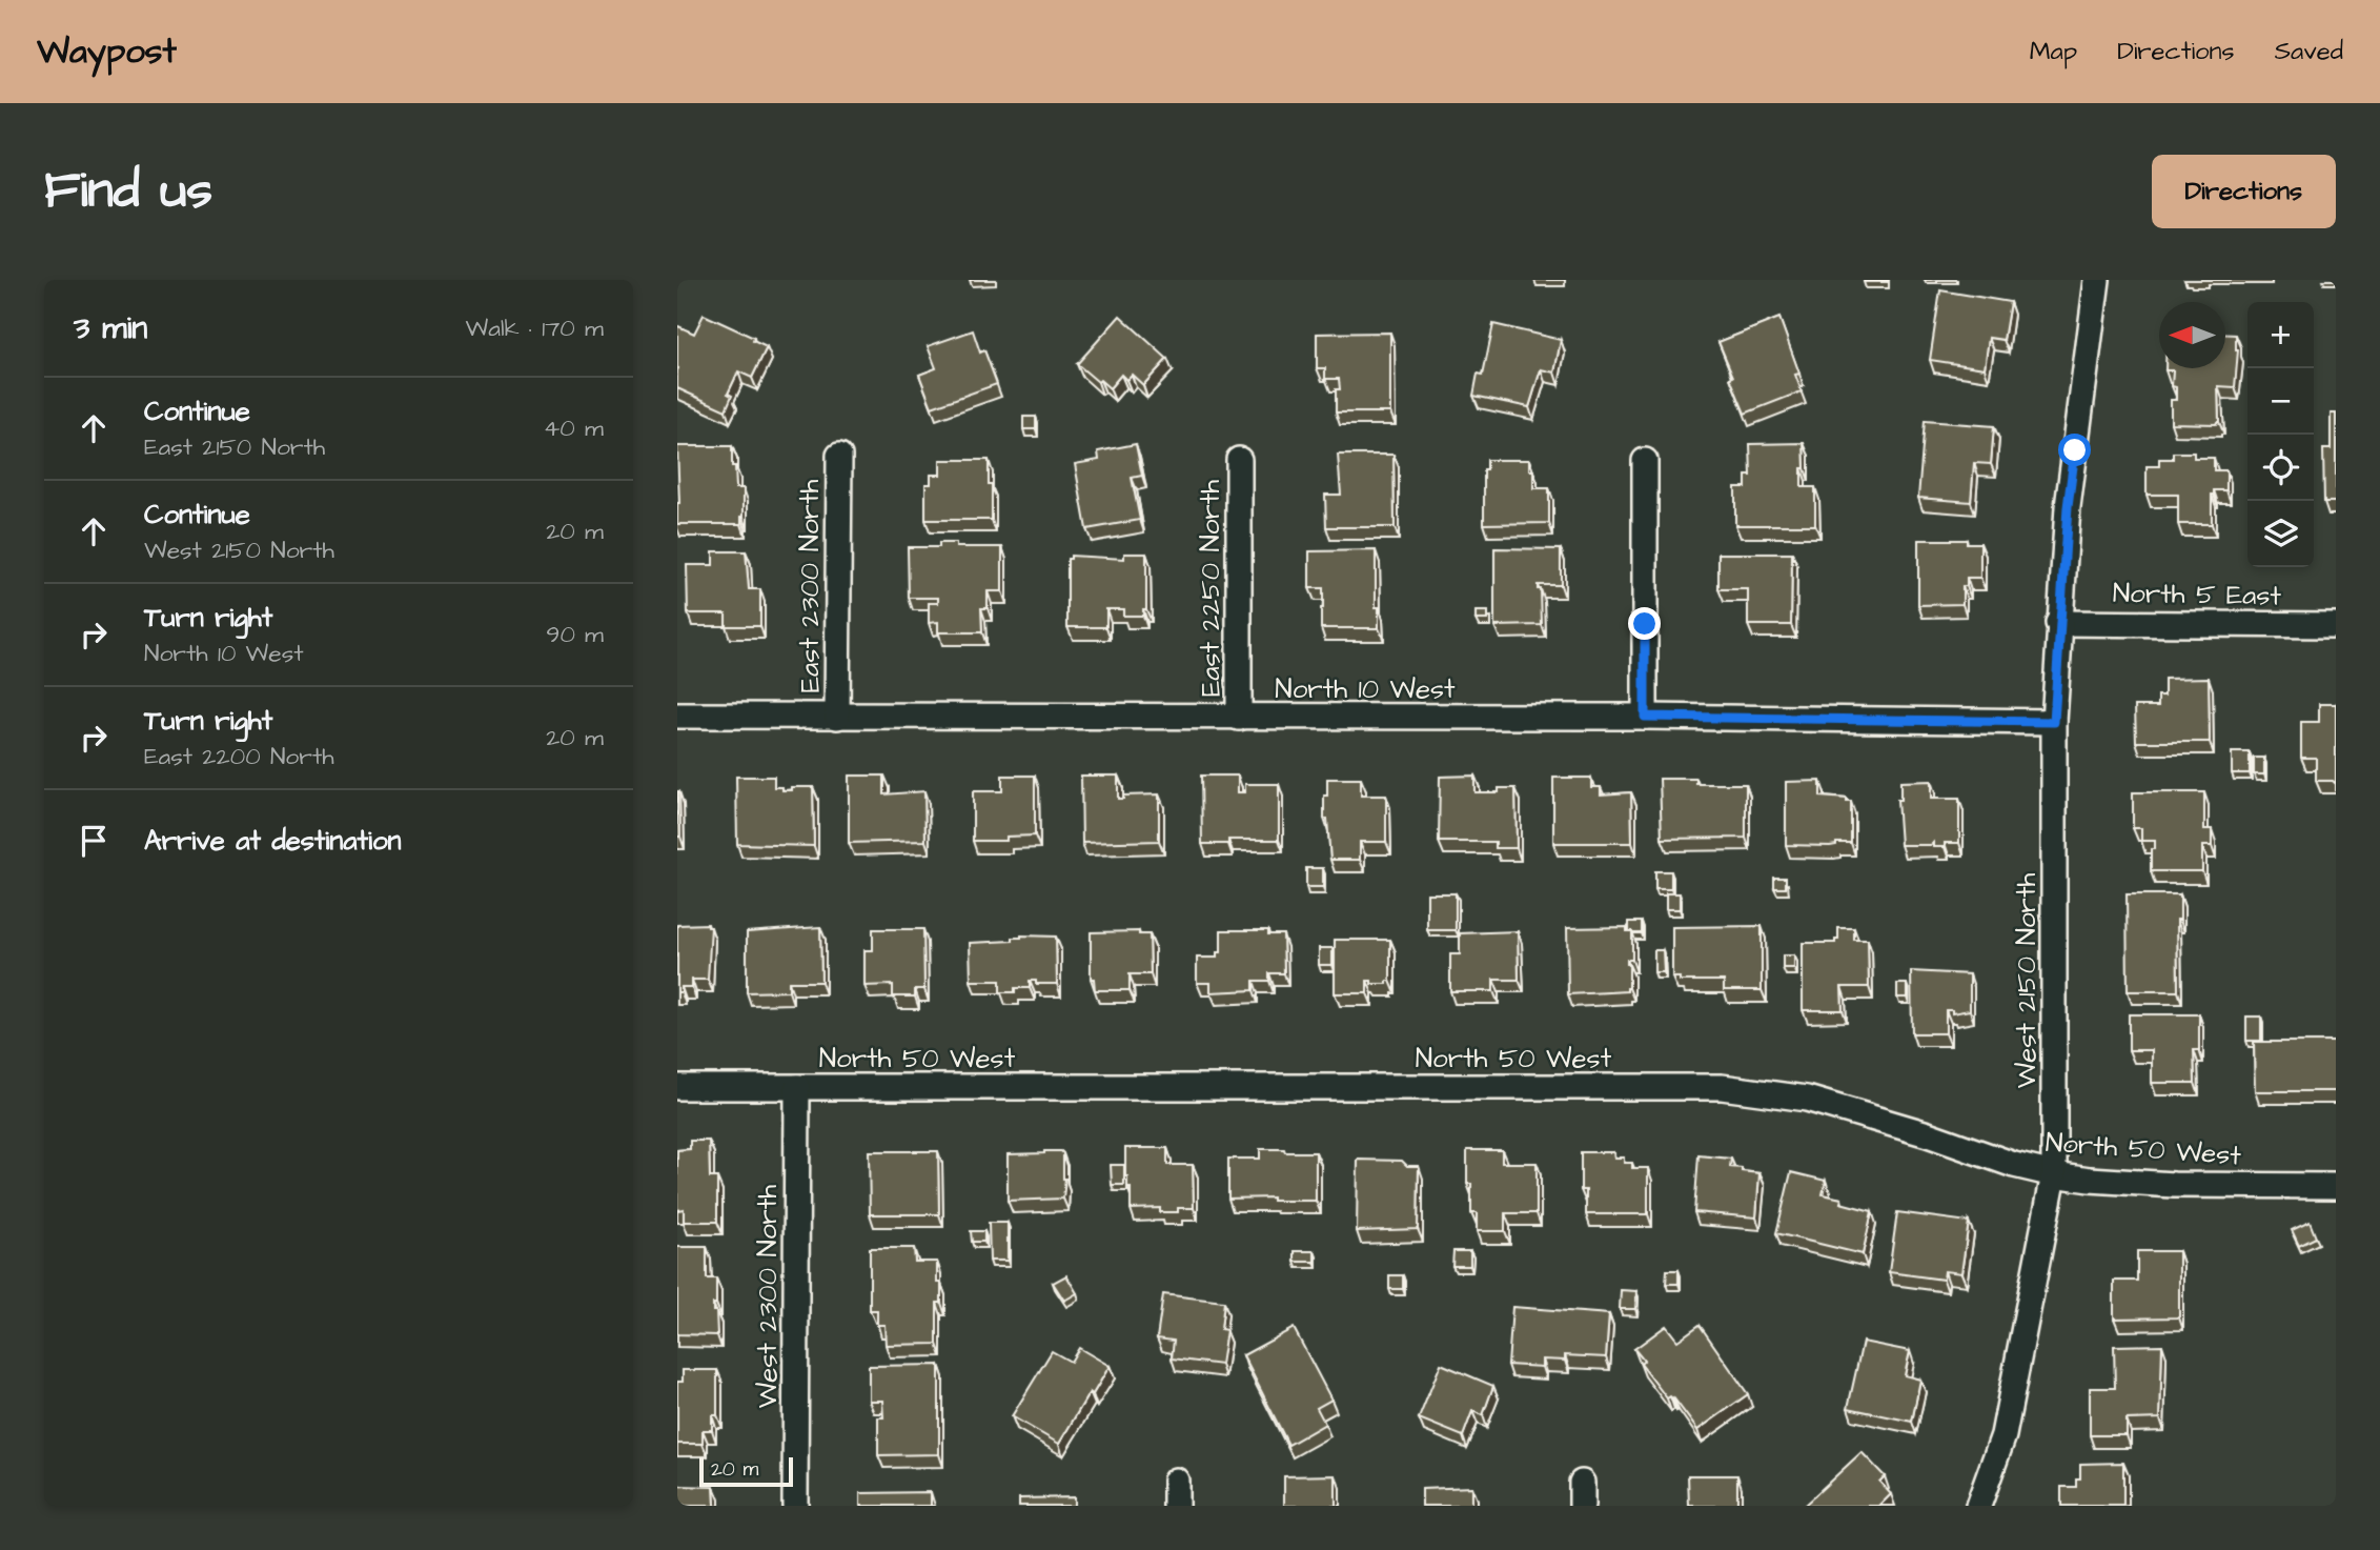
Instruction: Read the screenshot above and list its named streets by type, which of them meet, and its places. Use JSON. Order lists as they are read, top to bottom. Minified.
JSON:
{"streets":{"street":["East 2300 North","East 2250 North","North 5 East","North 10 West","West 2150 North","North 50 West","West 2300 North"]},"crossings":[["East 2300 North","North 10 West"],["East 2250 North","North 10 West"],["North 5 East","West 2150 North"],["North 10 West","West 2150 North"],["West 2150 North","North 50 West"],["North 50 West","West 2300 North"]],"scale_bar":"20 m","north":"left","page":{"header":"Waypost","nav":["Map","Directions","Saved"],"buttons":"Directions","title":"Find us","heading":["3 min","Walk · 170 m"],"map_buttons":["+","−"],"list":[["Continue","East 2150 North","40 m"],["Continue","West 2150 North","20 m"],["Turn right","North 10 West","90 m"],["Turn right","East 2200 North","20 m"],"Arrive at destination"],"scale":"20 m"}}
